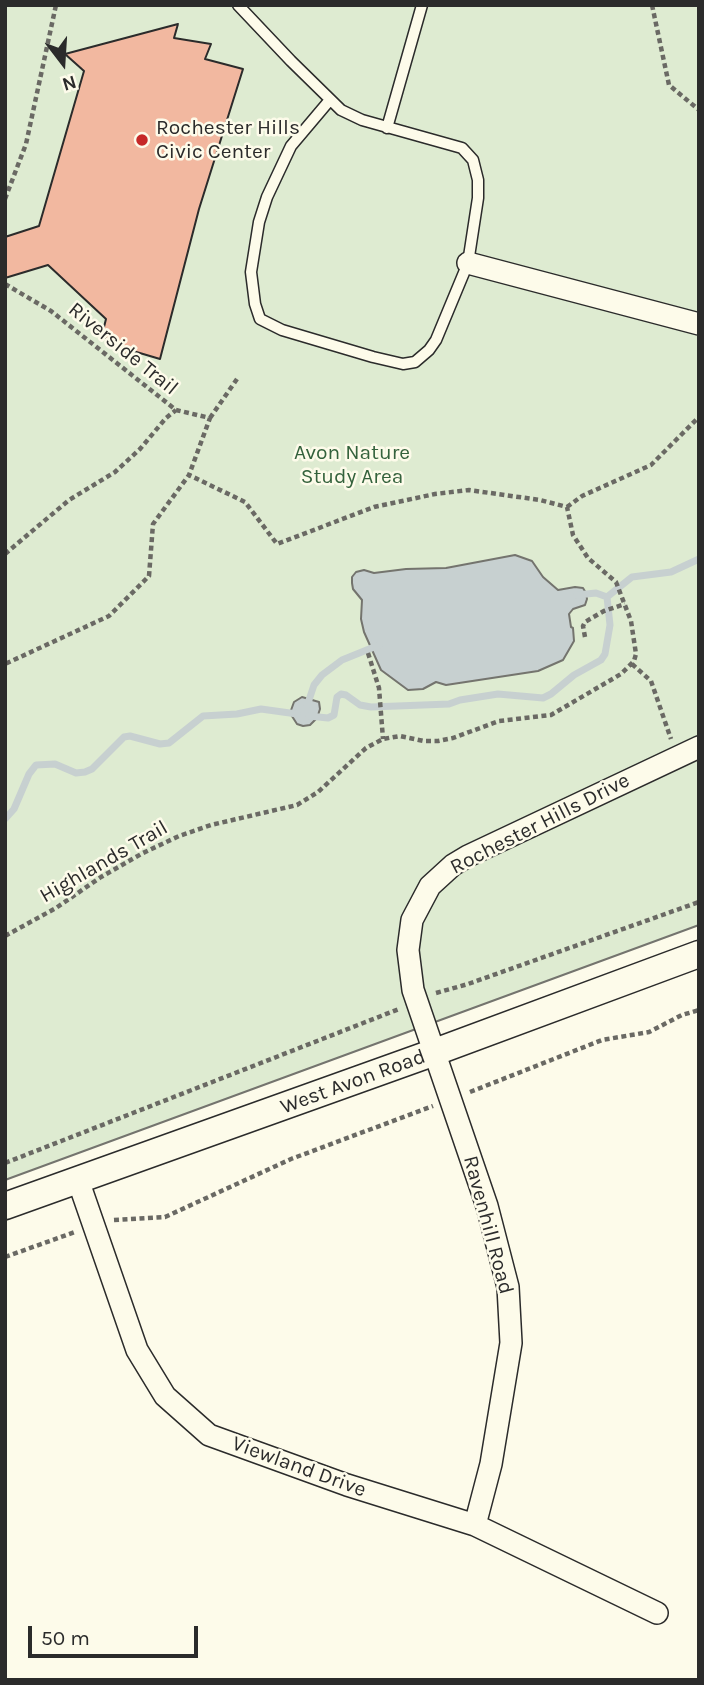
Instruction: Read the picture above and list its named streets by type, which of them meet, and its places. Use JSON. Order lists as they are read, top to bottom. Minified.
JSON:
{"streets":{"street":["Rochester Hills Drive","West Avon Road","Ravenhill Road","Viewland Drive"],"path":["Riverside Trail","Highlands Trail"]},"crossings":[["Rochester Hills Drive","West Avon Road"],["Rochester Hills Drive","Ravenhill Road"],["West Avon Road","Ravenhill Road"],["West Avon Road","Viewland Drive"],["Ravenhill Road","Viewland Drive"]],"parks":["Avon Nature Study Area"],"places":["Rochester Hills Civic Center"],"scale_bar":"50 m","north":"bottom"}
